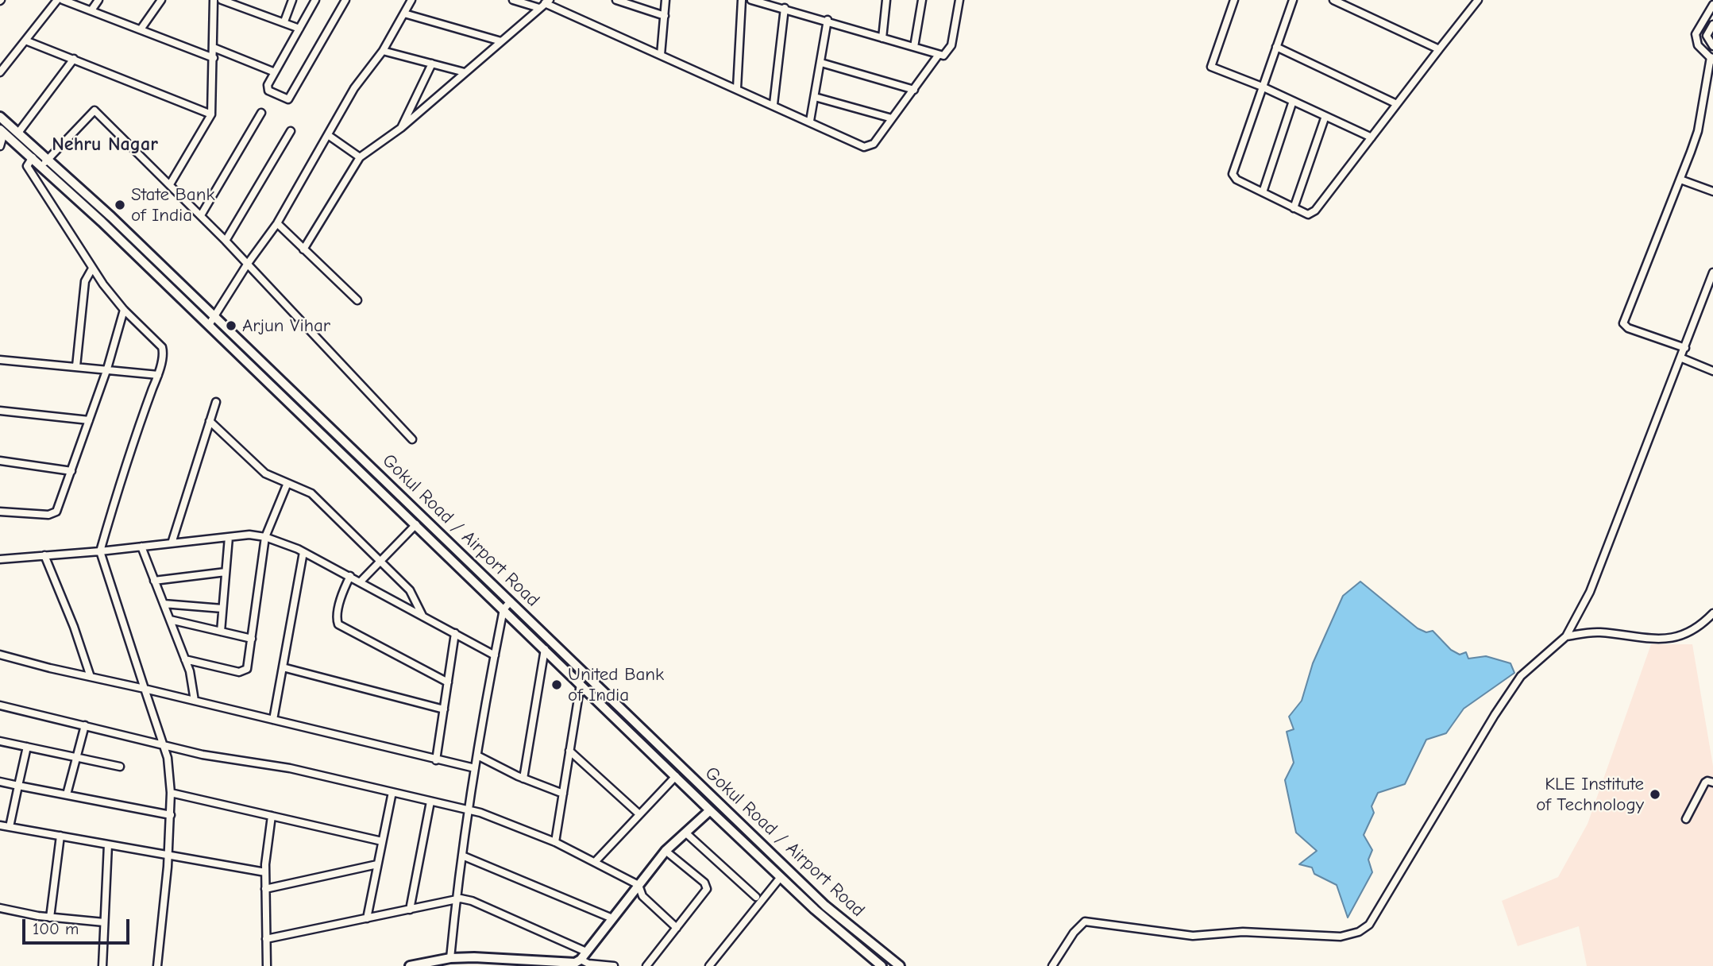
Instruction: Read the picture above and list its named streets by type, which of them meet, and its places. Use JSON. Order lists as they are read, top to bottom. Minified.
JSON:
{"streets":{"main road":["Gokul Road / Airport Road"]},"districts":["Nehru Nagar"],"places":["State Bank of India","Arjun Vihar","United Bank of India","KLE Institute of Technology"],"scale_bar":"100 m"}
